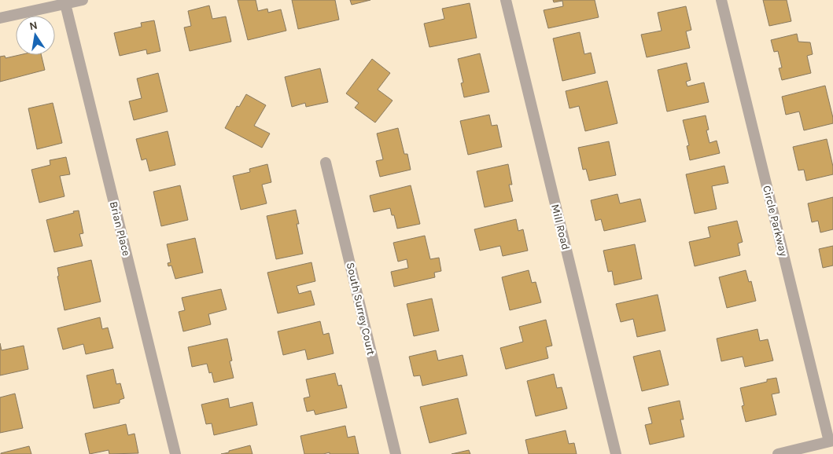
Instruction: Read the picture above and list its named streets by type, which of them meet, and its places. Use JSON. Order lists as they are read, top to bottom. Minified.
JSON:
{"streets":{"street":["Circle Parkway","Mill Road","Brian Place","South Surrey Court"]},"north":"top"}
